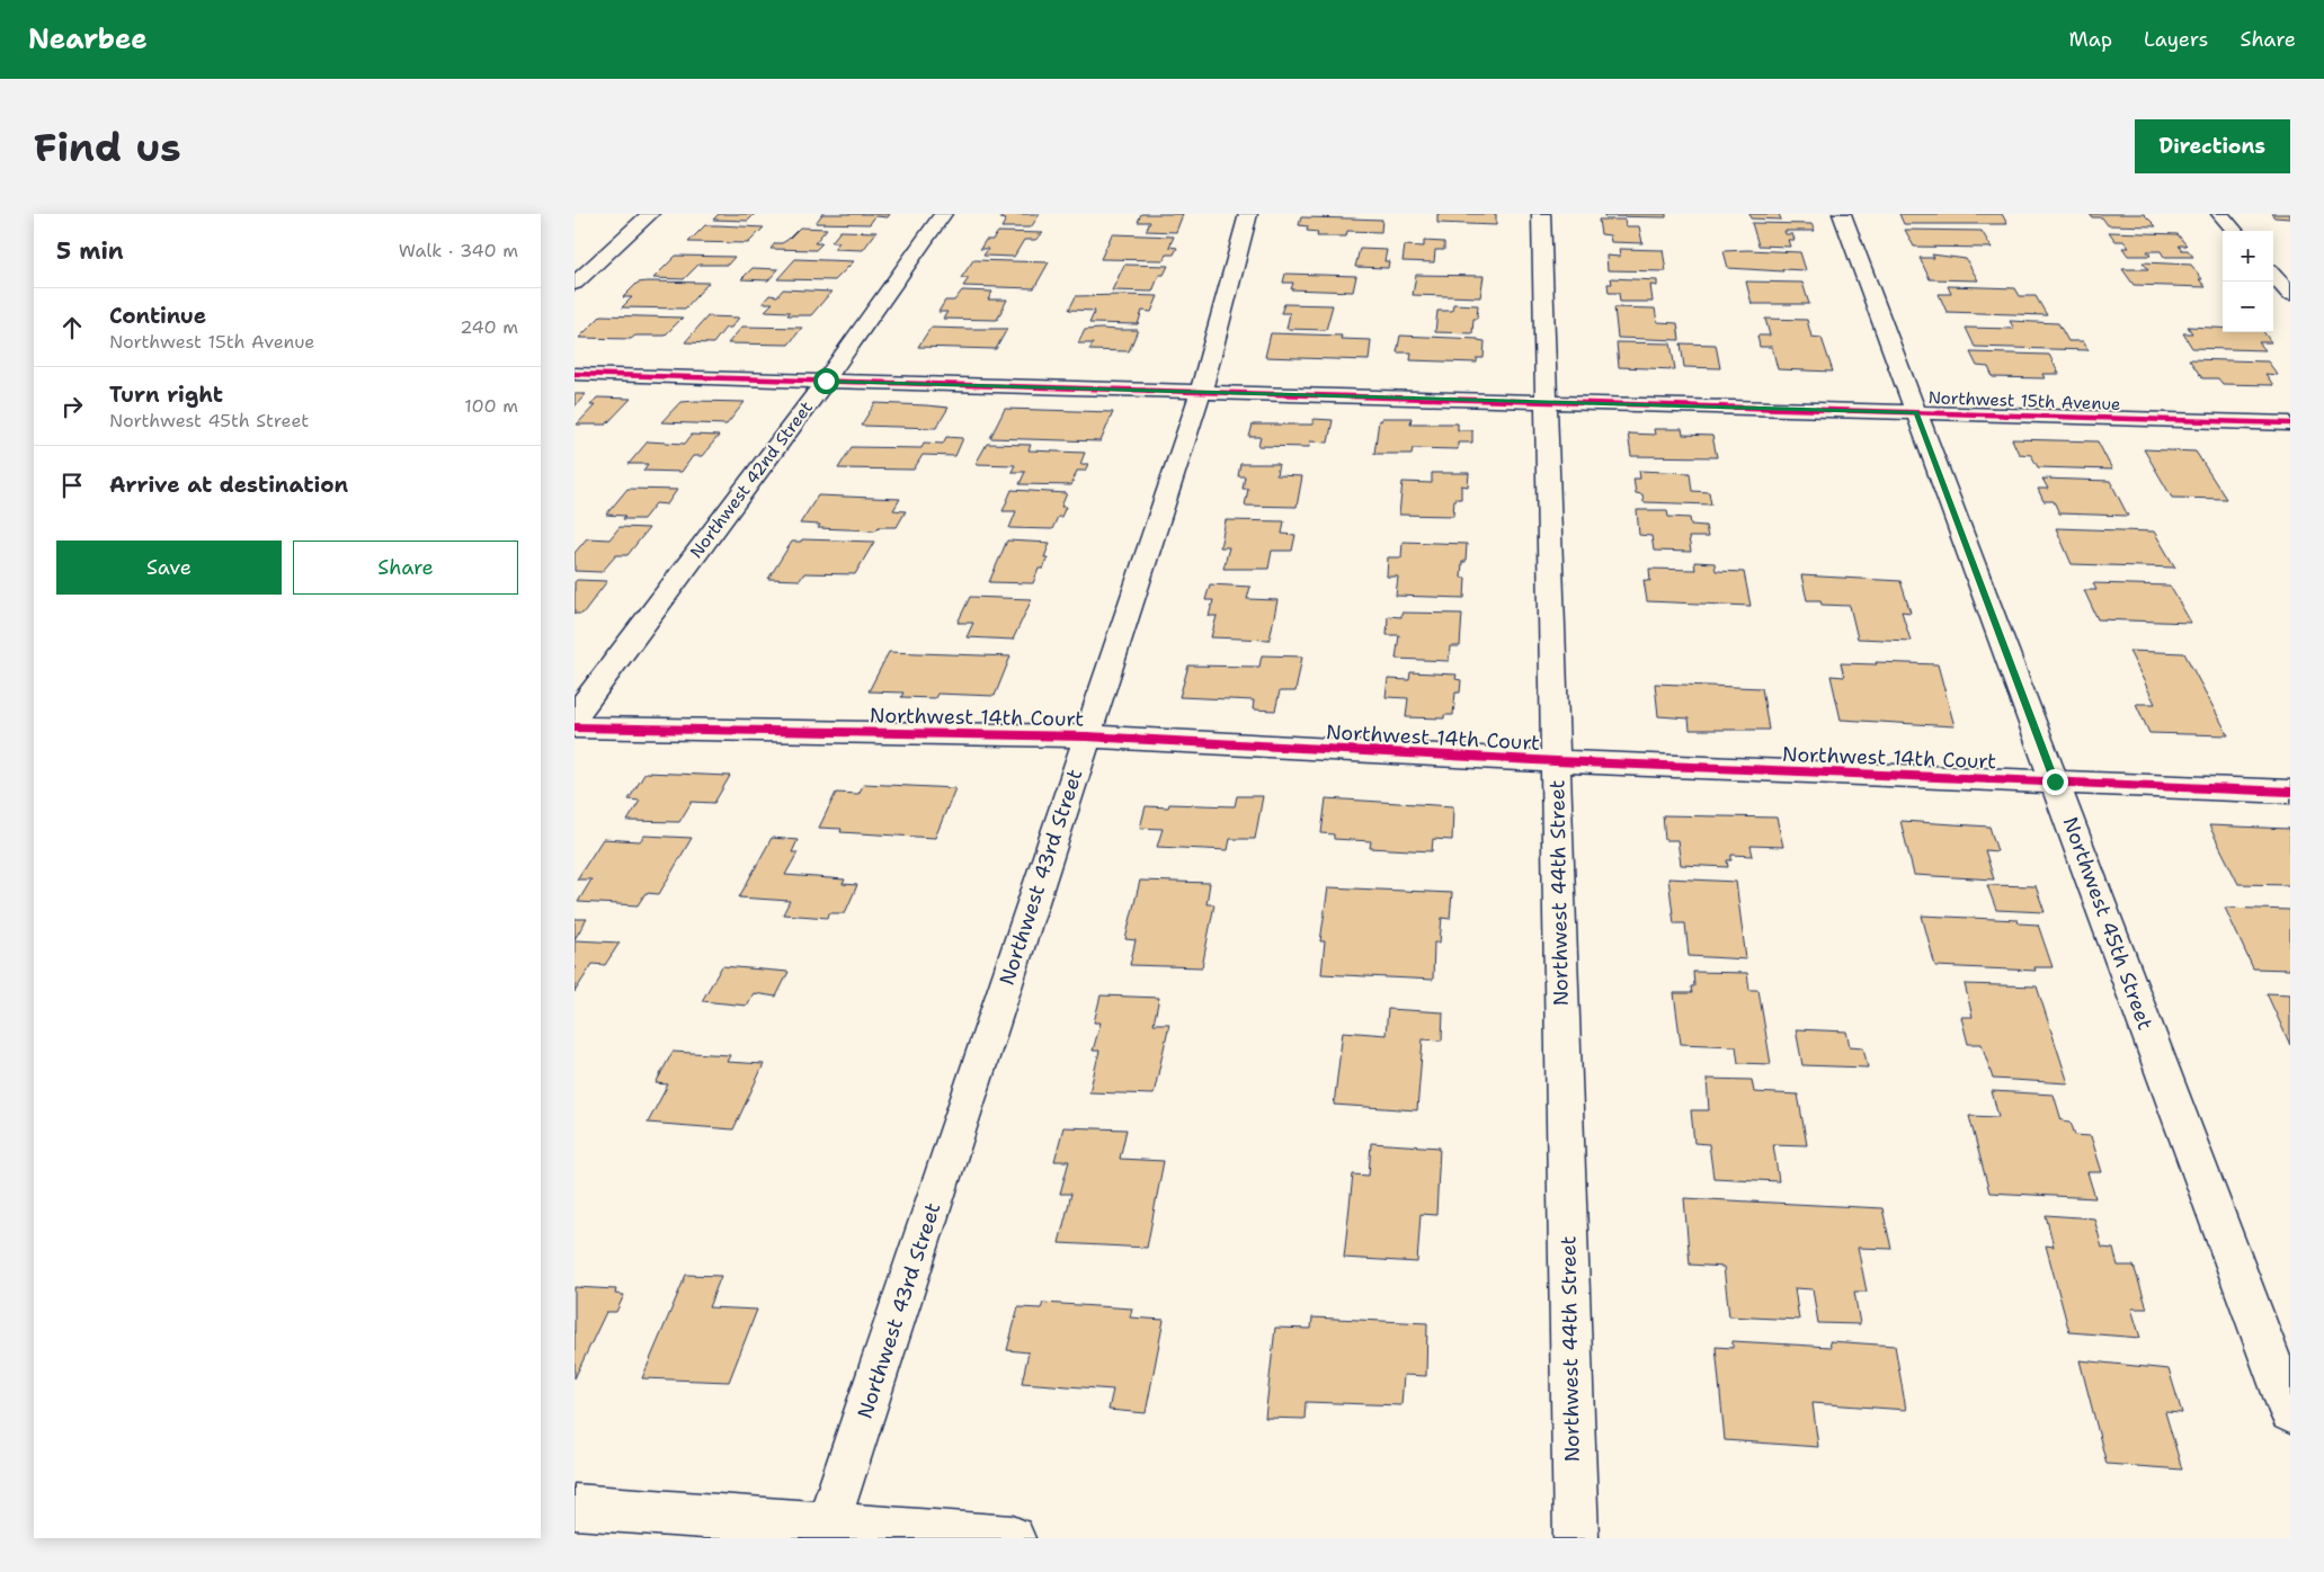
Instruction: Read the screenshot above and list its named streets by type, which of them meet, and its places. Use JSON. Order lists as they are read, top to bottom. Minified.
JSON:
{"streets":{"street":["Northwest 15th Avenue","Northwest 42nd Street","Northwest 14th Court","Northwest 43rd Street","Northwest 44th Street","Northwest 45th Street"]},"crossings":[["Northwest 15th Avenue","Northwest 42nd Street"],["Northwest 15th Avenue","Northwest 43rd Street"],["Northwest 15th Avenue","Northwest 44th Street"],["Northwest 15th Avenue","Northwest 45th Street"],["Northwest 14th Court","Northwest 43rd Street"],["Northwest 14th Court","Northwest 44th Street"],["Northwest 14th Court","Northwest 45th Street"]],"page":{"header":"Nearbee","nav":["Map","Layers","Share"],"buttons":["Directions",["Save","Share"]],"title":"Find us","heading":["5 min","Walk · 340 m"],"map_buttons":["+","−"],"list":[["Continue","Northwest 15th Avenue","240 m"],["Turn right","Northwest 45th Street","100 m"],"Arrive at destination"]}}
